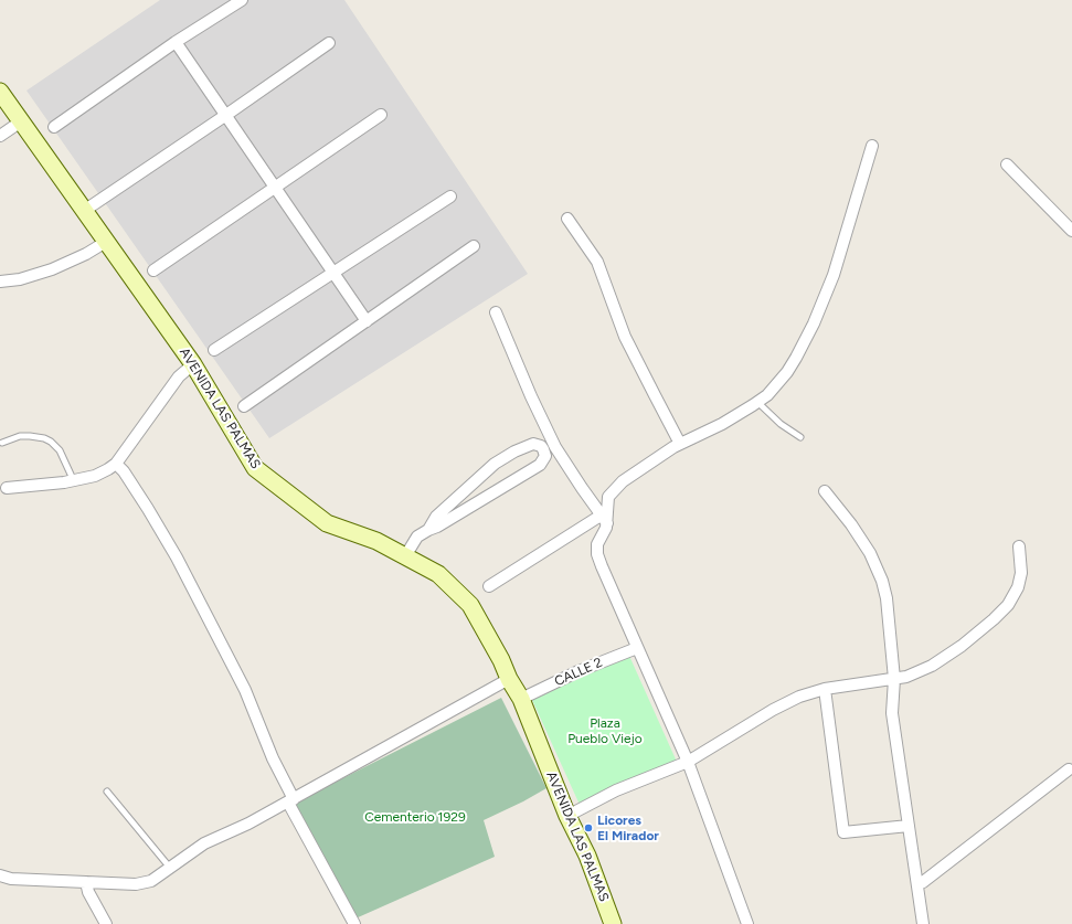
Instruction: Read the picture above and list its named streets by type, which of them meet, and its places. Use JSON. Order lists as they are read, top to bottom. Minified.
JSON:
{"streets":{"street":["AVENIDA LAS PALMAS","CALLE 2"]},"crossings":[["AVENIDA LAS PALMAS","CALLE 2"]],"parks":["Plaza Pueblo Viejo","Cementerio 1929"],"places":["Licores El Mirador"]}
